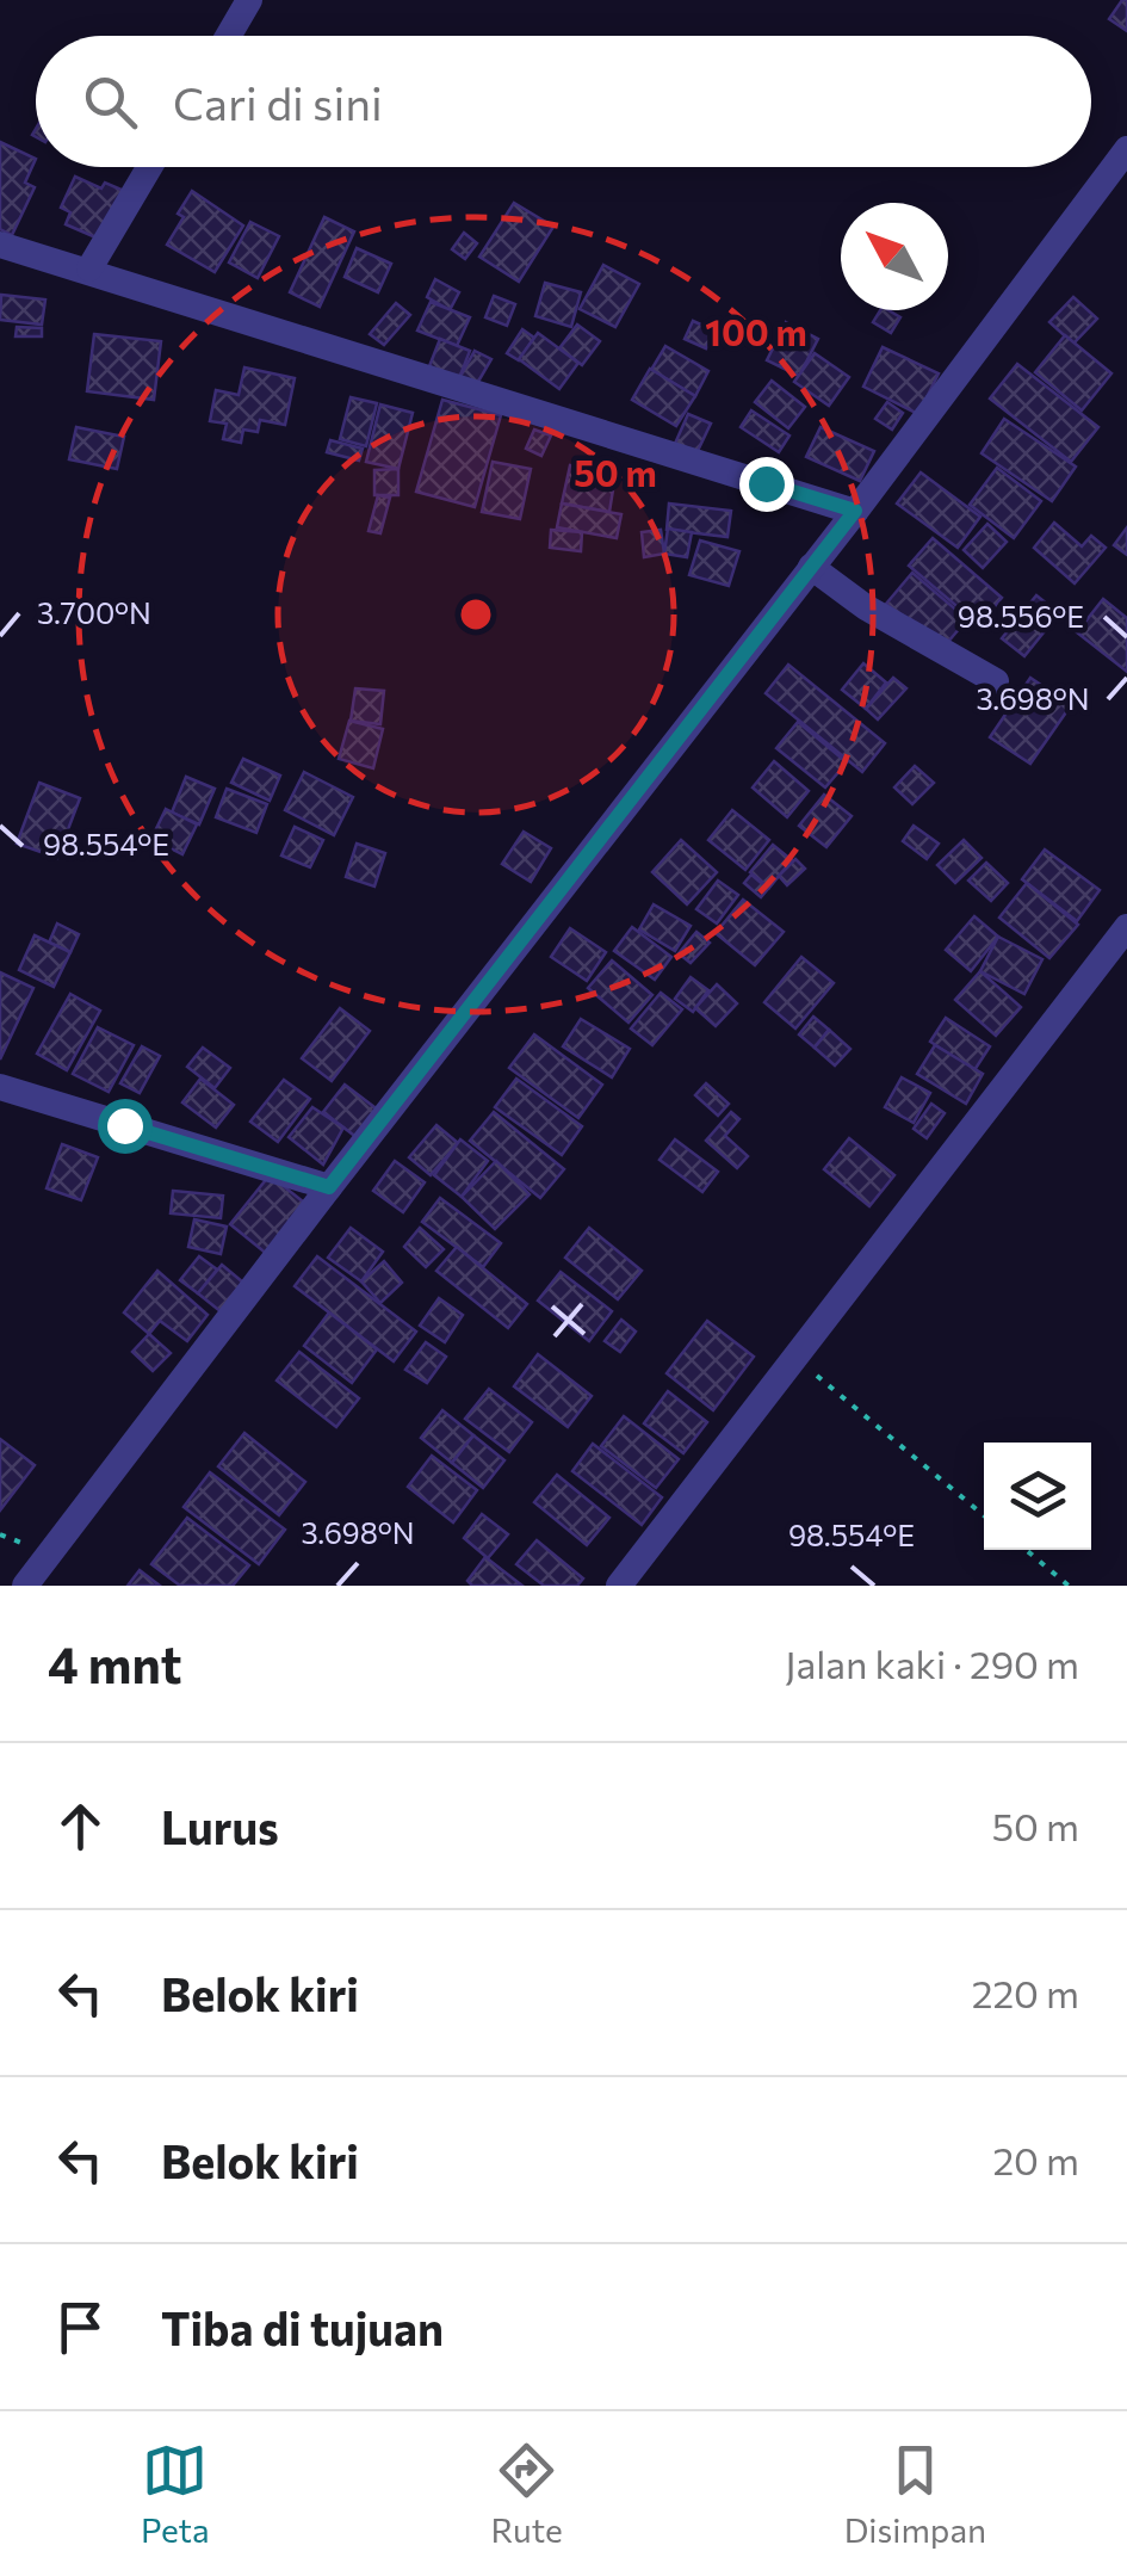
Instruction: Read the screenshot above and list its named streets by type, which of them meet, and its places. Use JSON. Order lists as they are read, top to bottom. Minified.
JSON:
{"north":"top left","page":{"search":"Cari di sini","heading":["4 mnt","Jalan kaki · 290 m"],"list":[["Lurus","50 m"],["Belok kiri","220 m"],["Belok kiri","20 m"],"Tiba di tujuan"],"nav":["Peta","Rute","Disimpan"]},"coordinates":["3.700°N","98.556°E","3.698°N","98.554°E"],"rings":["100 m","50 m"]}
